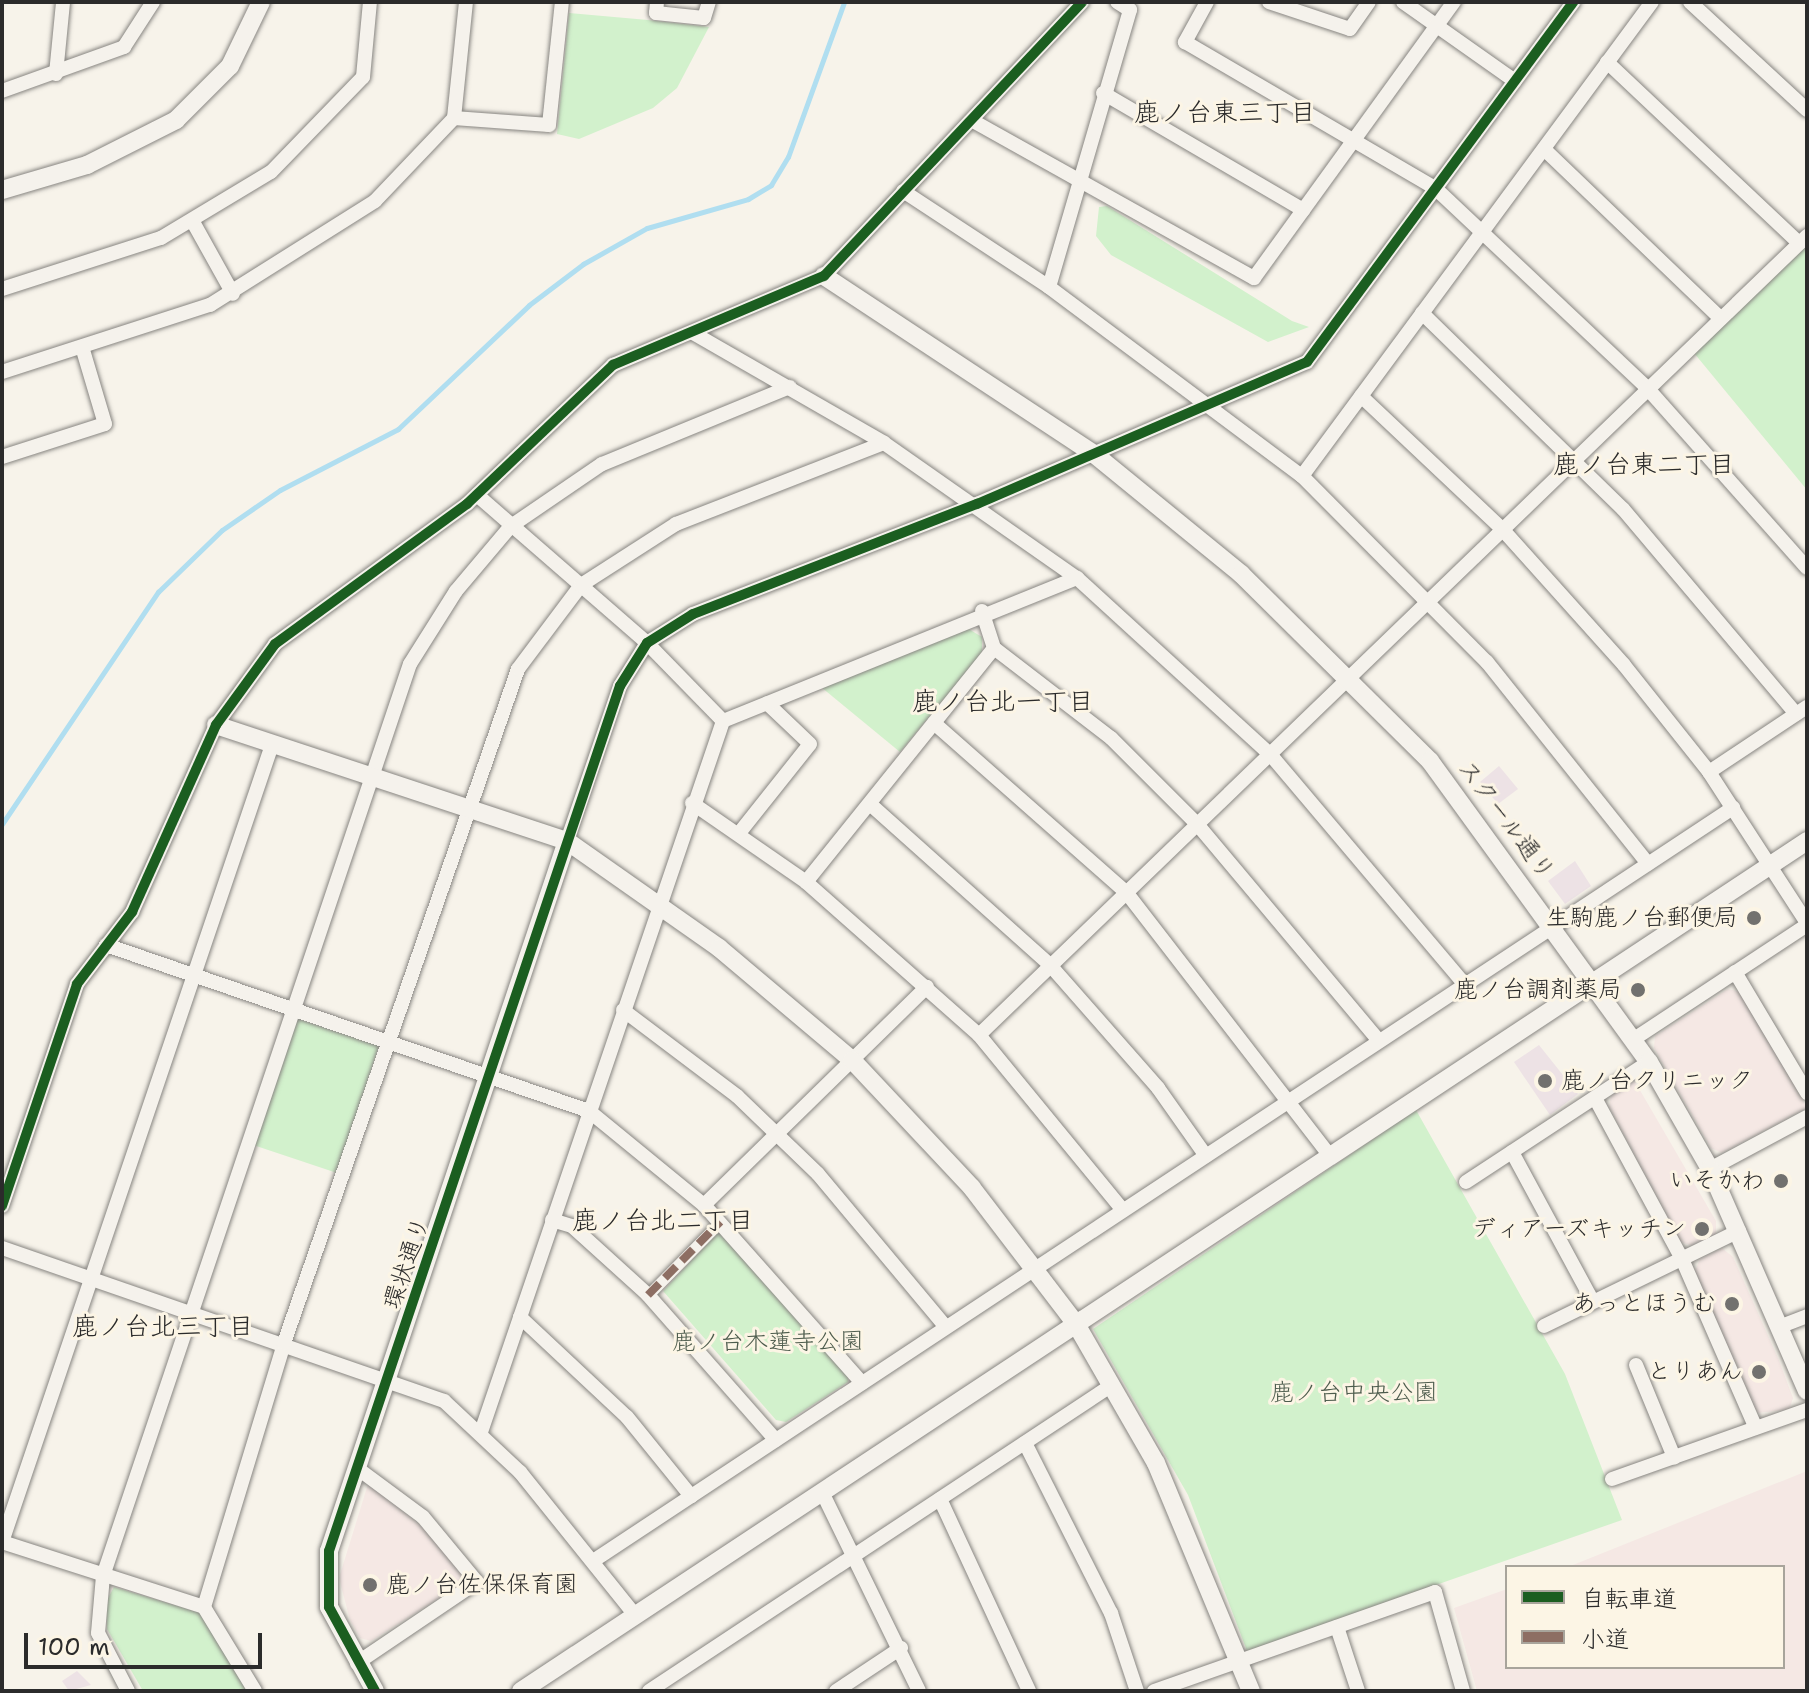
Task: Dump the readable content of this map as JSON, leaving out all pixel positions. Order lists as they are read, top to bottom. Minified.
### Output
{"streets":{"street":["スクール通り","環状通り"]},"districts":["鹿ノ台東三丁目","鹿ノ台東二丁目","鹿ノ台北一丁目","鹿ノ台北二丁目","鹿ノ台北三丁目"],"parks":["鹿ノ台木蓮寺公園","鹿ノ台中央公園"],"places":["生駒鹿ノ台郵便局","鹿ノ台調剤薬局","鹿ノ台クリニック","いそかわ","ディアーズキッチン","あっとほうむ","とりあん","鹿ノ台佐保保育園"],"legend":["自転車道","小道"],"scale_bar":"100 m"}
